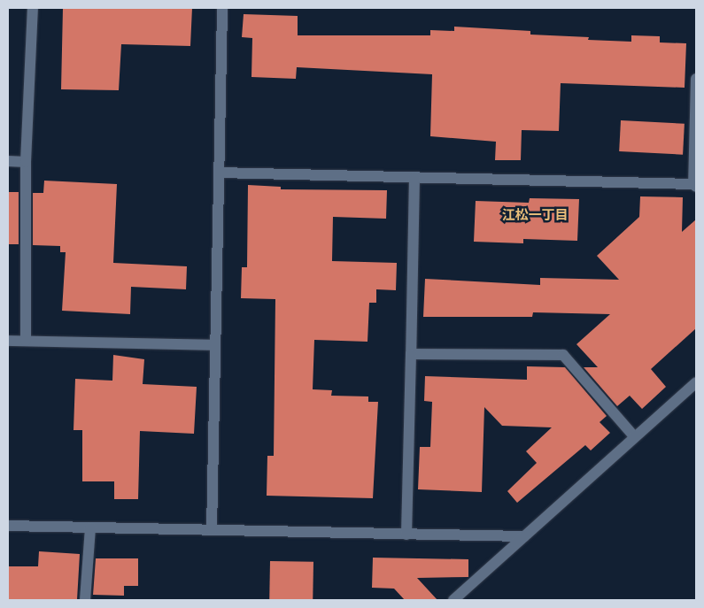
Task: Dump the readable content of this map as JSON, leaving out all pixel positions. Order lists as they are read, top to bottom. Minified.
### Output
{"districts":["江松一丁目"]}
